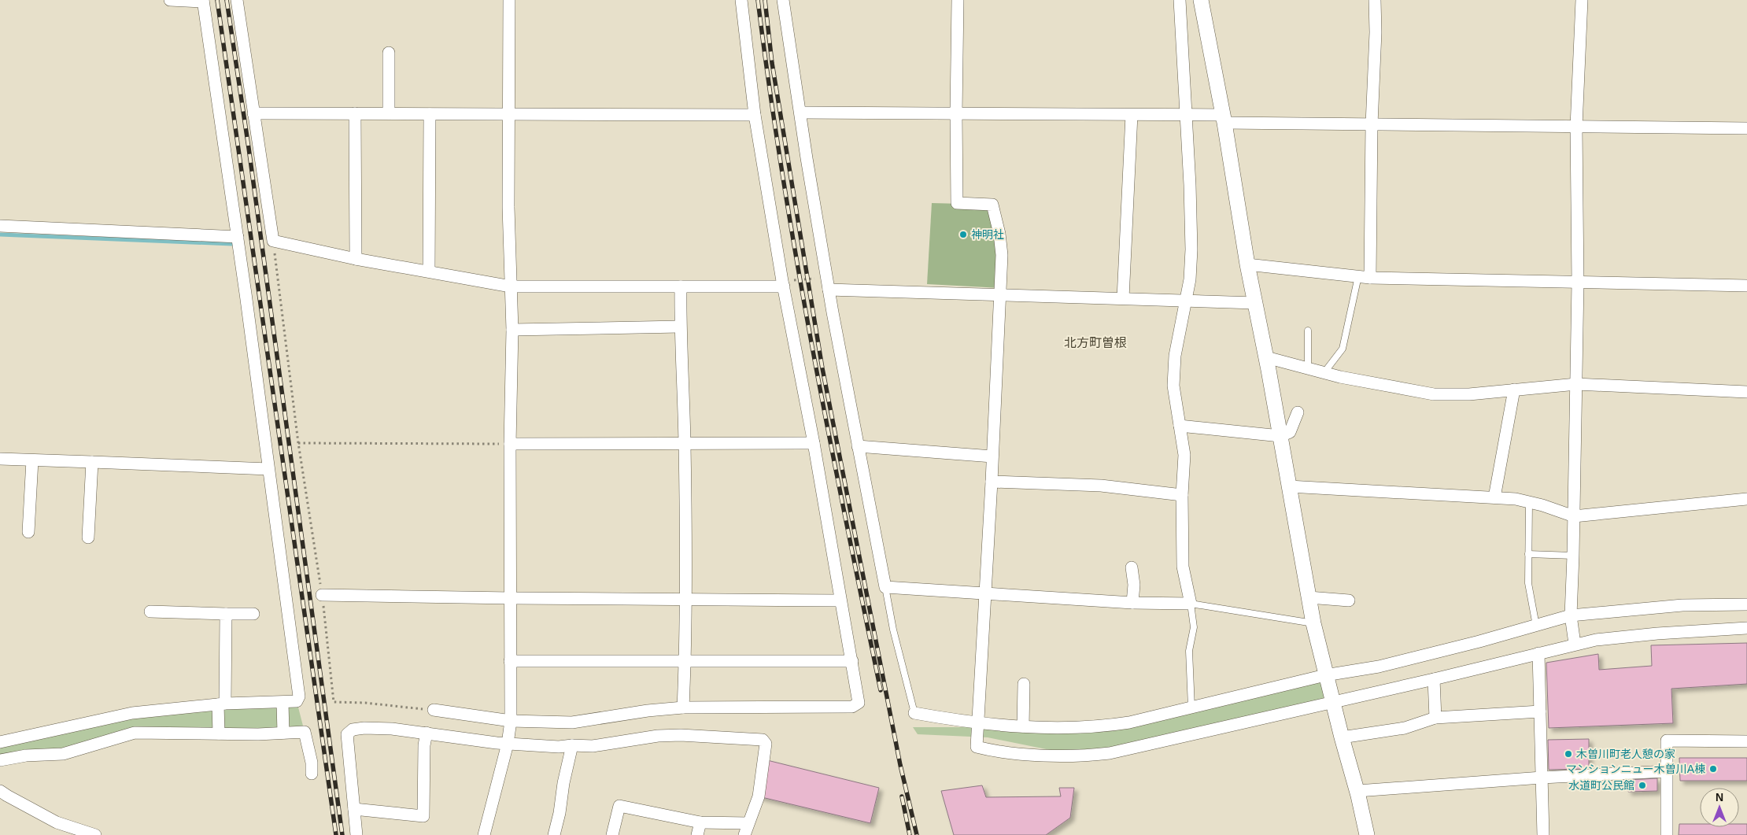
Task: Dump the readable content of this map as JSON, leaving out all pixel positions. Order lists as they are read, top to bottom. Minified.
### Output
{"districts":["北方町曽根"],"places":["神明社","木曽川町老人憩の家","マンションニュー木曽川A棟","水道町公民館"],"north":"top"}
